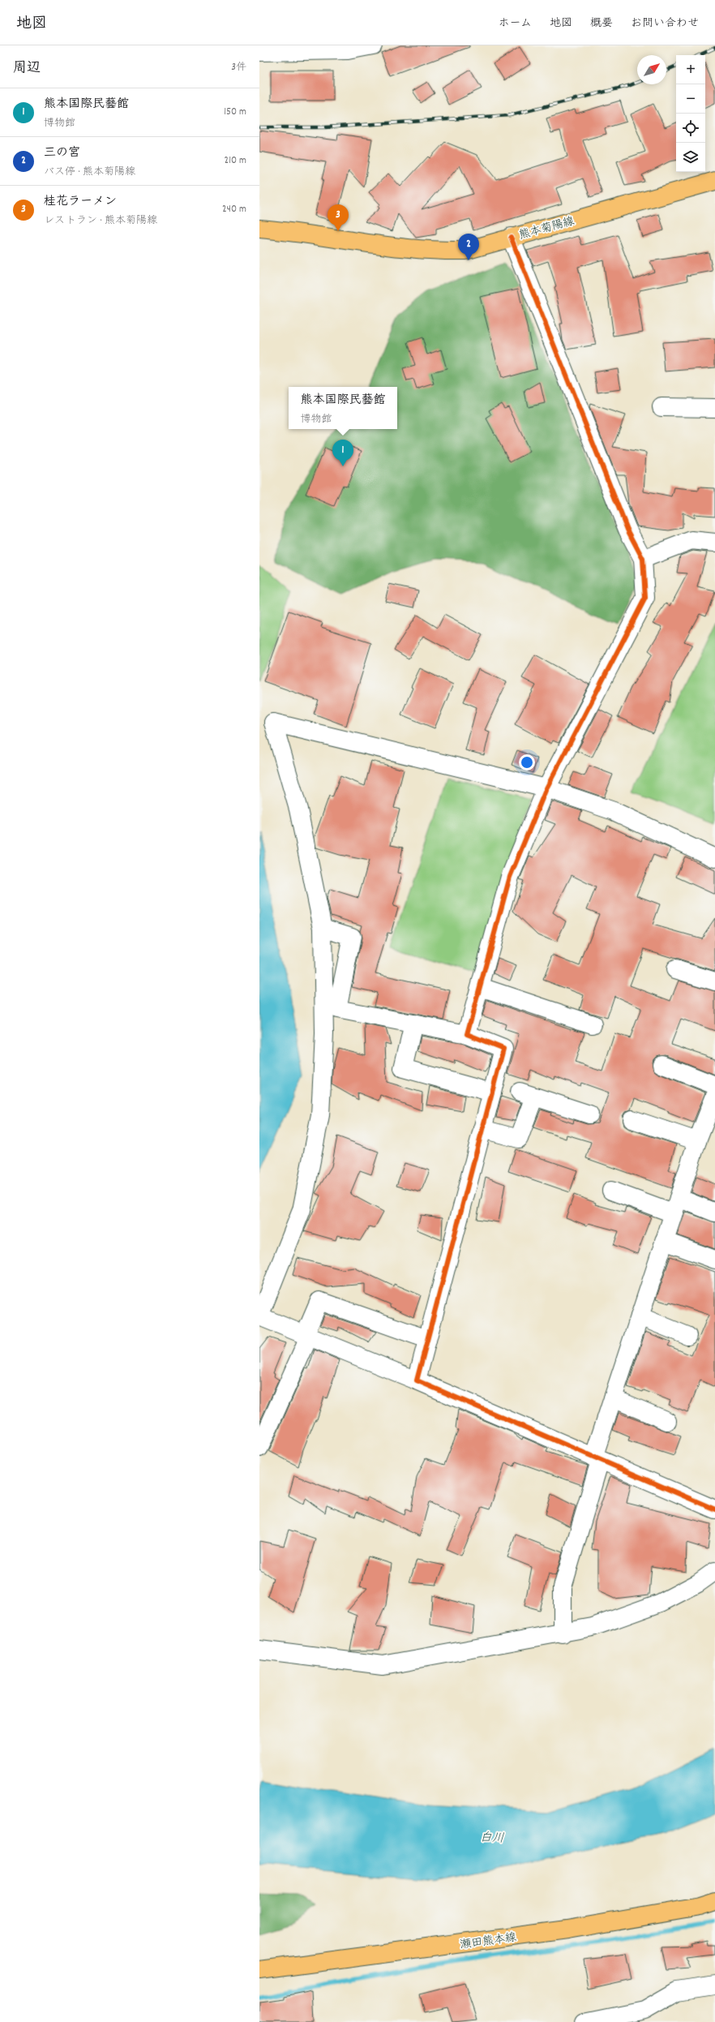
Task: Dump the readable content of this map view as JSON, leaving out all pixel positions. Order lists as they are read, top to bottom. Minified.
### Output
{"streets":{"main road":["熊本菊陽線","瀬田熊本線"]},"water":["白川"],"north":"top right","page":{"header":"地図","nav":["ホーム","地図","概要","お問い合わせ"],"heading":["周辺","3件"],"map_buttons":["+","−"],"list":[{"mark":"1","name":"熊本国際民藝館","note":"博物館","value":"150 m"},{"mark":"2","name":"三の宮","note":"バス停 · 熊本菊陽線","value":"210 m"},{"mark":"3","name":"桂花ラーメン","note":"レストラン · 熊本菊陽線","value":"240 m"}],"pins":["3","2","1"],"popup":["熊本国際民藝館","博物館"]}}
